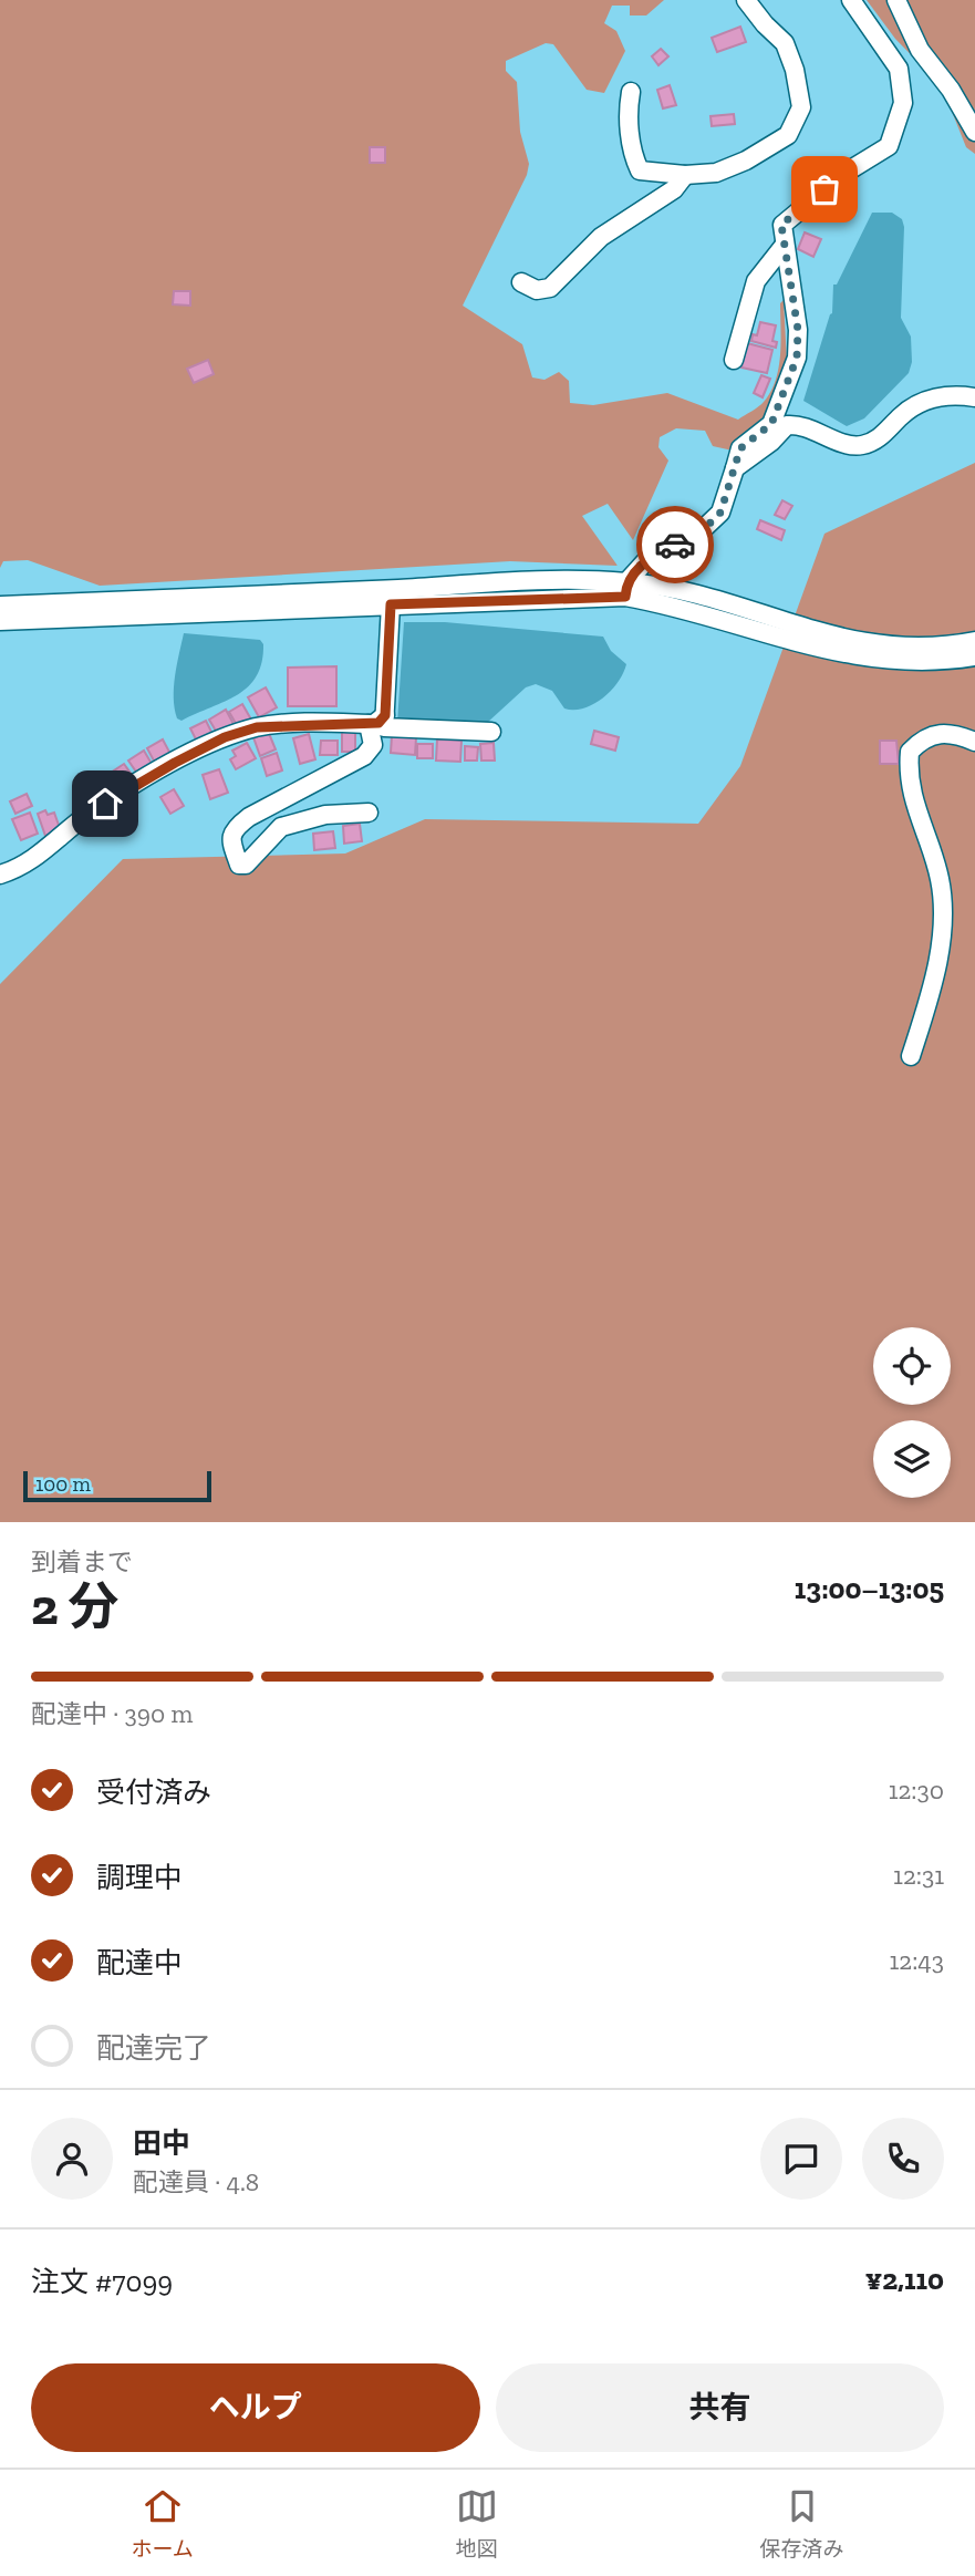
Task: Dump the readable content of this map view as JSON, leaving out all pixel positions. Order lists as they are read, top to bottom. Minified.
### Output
{"scale_bar":"100 m","page":{"scale":"100 m","heading":["2 分","到着まで","13:00–13:05"],"panel":["田中","配達員 · 4.8","注文 #7099","¥2,110"],"bar":"配達中 · 390 m","list":[["受付済み","12:30"],["調理中","12:31"],["配達中","12:43"],"配達完了"],"buttons":["ヘルプ","共有"],"tabs":["ホーム","地図","保存済み"]}}
